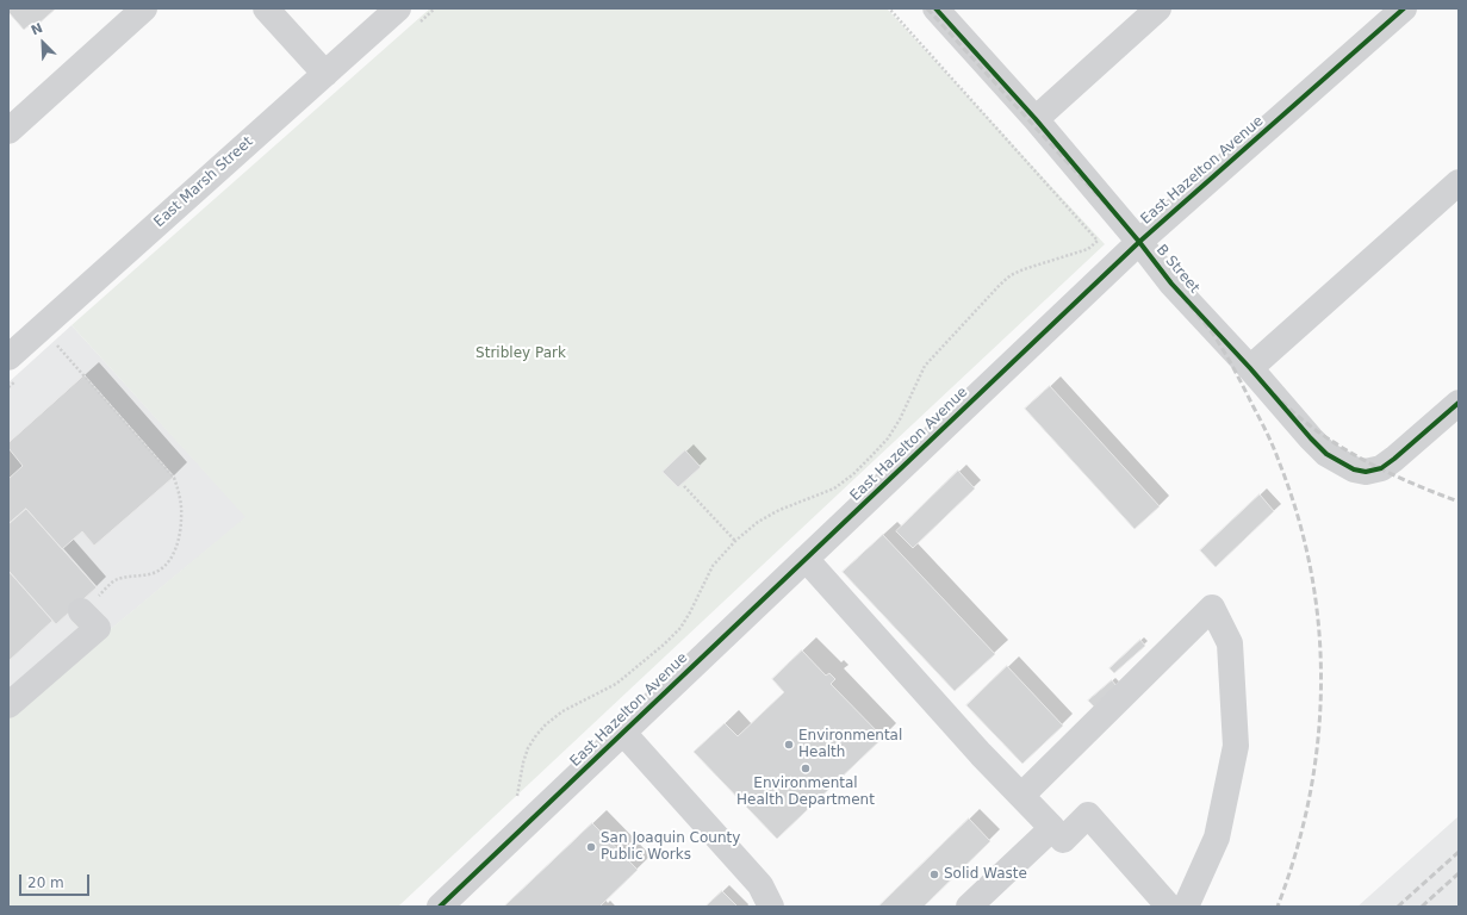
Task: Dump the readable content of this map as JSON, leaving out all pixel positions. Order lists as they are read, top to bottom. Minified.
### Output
{"streets":{"street":["East Hazelton Avenue","East Marsh Street","B Street"]},"crossings":[["East Hazelton Avenue","B Street"]],"parks":["Stribley Park"],"places":["Environmental Health","Environmental Health Department","San Joaquin County Public Works","Solid Waste"],"scale_bar":"20 m","north":"top left"}
